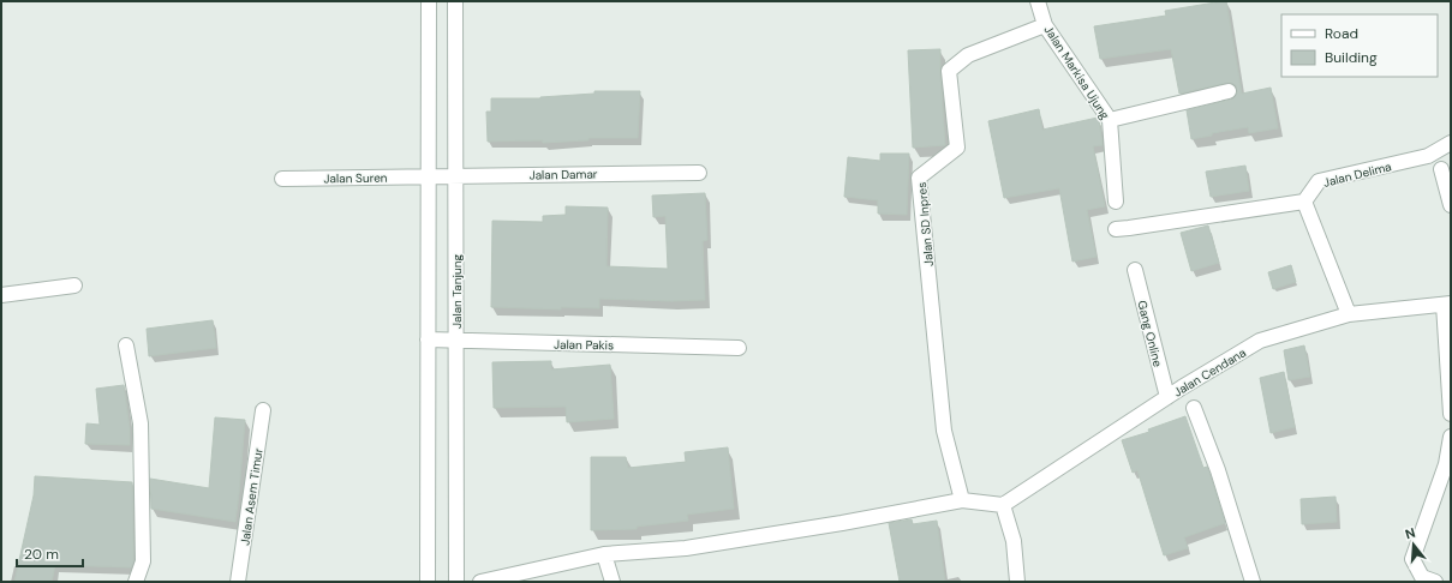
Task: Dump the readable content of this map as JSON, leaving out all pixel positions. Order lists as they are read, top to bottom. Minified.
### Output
{"streets":{"street":["Jalan Markisa Ujung","Jalan Damar","Jalan Delima","Jalan Suren","Jalan SD Inpres","Jalan Tanjung","Gang Online","Jalan Pakis","Jalan Cendana","Jalan Asem Timur"]},"crossings":[["Jalan Markisa Ujung","Jalan SD Inpres"],["Jalan Damar","Jalan Suren"],["Jalan Damar","Jalan Tanjung"],["Jalan Tanjung","Jalan Pakis"],["Gang Online","Jalan Cendana"]],"legend":["Road","Building"],"scale_bar":"20 m","north":"top"}
